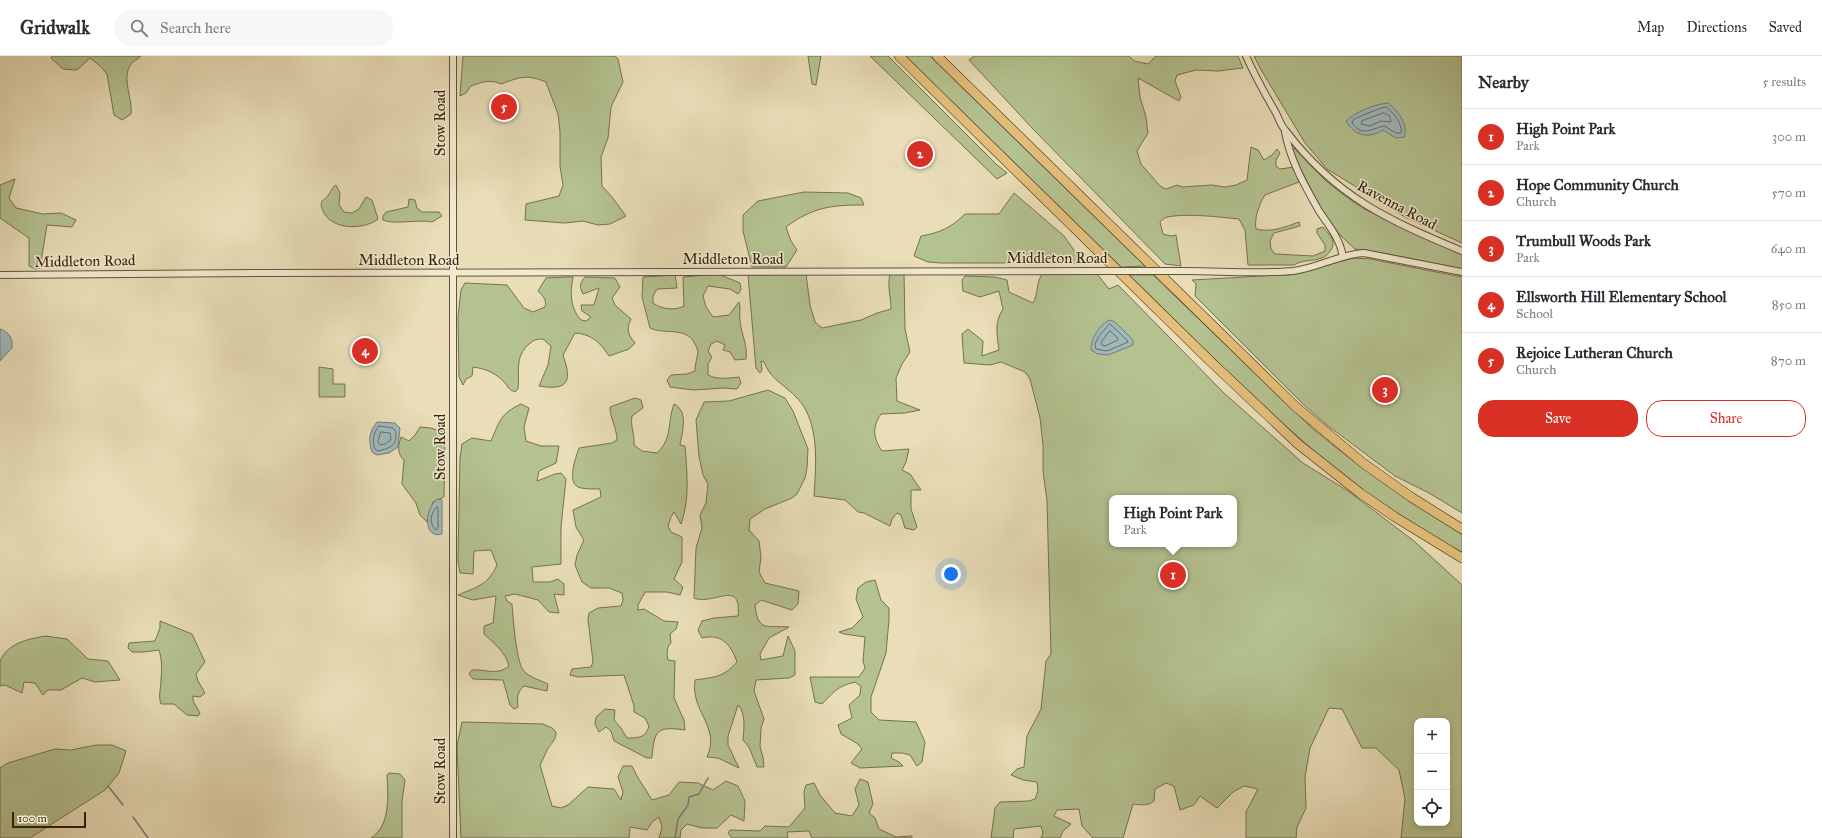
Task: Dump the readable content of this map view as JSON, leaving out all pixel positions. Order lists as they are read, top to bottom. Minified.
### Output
{"streets":{"street":["Stow Road","Ravenna Road","Middleton Road"]},"crossings":[["Stow Road","Middleton Road"]],"scale_bar":"100 m","page":{"header":"Gridwalk","search":"Search here","nav":["Map","Directions","Saved"],"heading":["Nearby","5 results"],"pins":["5","2","4","3","1"],"list":[{"mark":"1","name":"High Point Park","note":"Park","value":"300 m"},{"mark":"2","name":"Hope Community Church","note":"Church","value":"570 m"},{"mark":"3","name":"Trumbull Woods Park","note":"Park","value":"640 m"},{"mark":"4","name":"Ellsworth Hill Elementary School","note":"School","value":"850 m"},{"mark":"5","name":"Rejoice Lutheran Church","note":"Church","value":"870 m"}],"buttons":["Save","Share"],"popup":["High Point Park","Park"],"map_buttons":["+","−"],"scale":"100 m"}}
